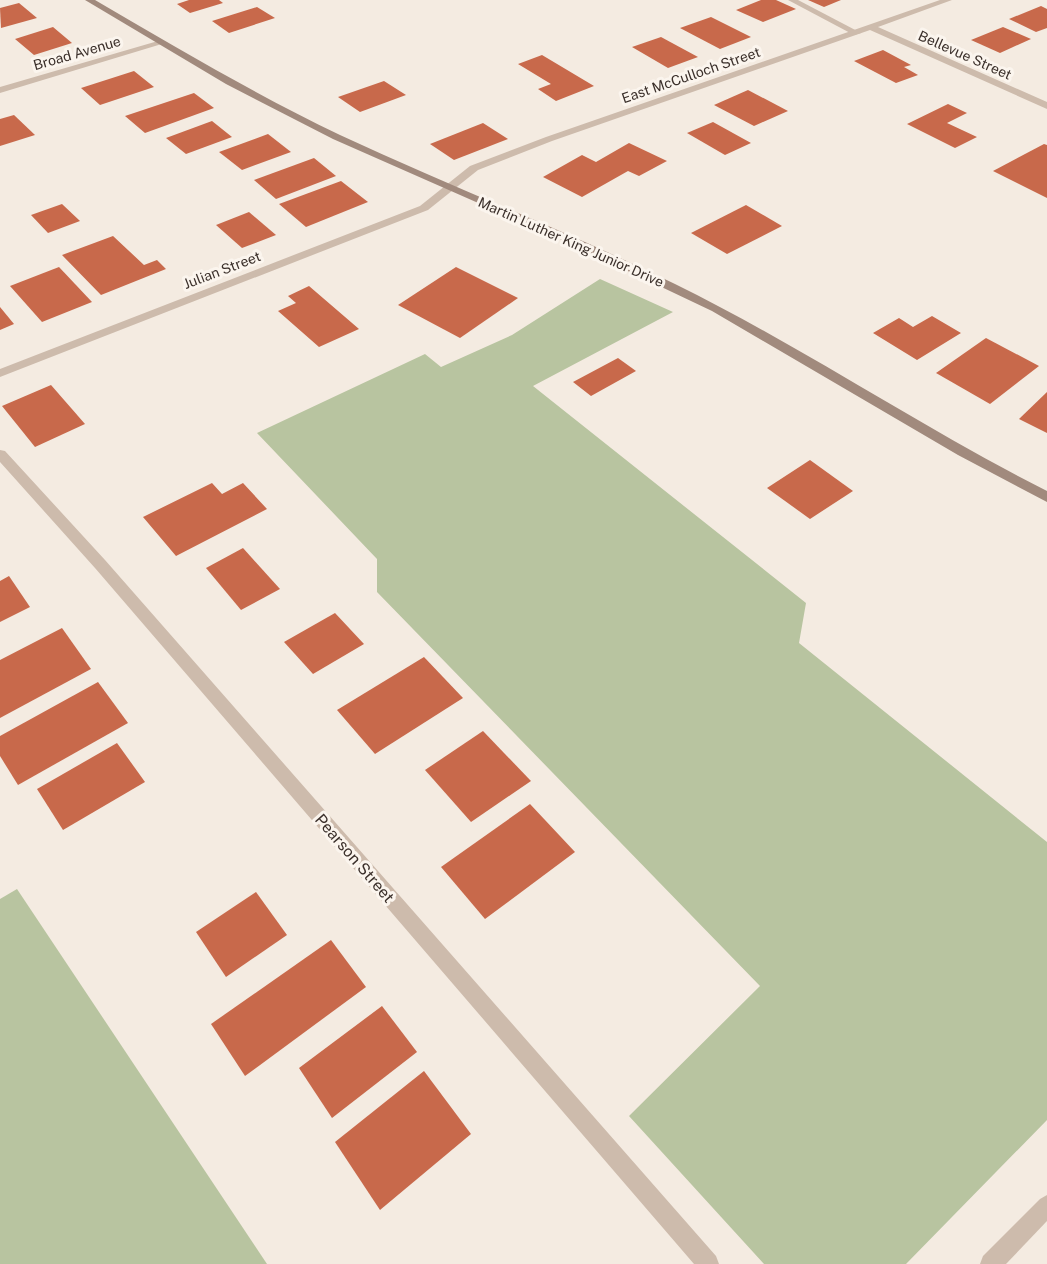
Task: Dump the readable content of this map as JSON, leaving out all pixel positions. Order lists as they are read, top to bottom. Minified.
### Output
{"streets":{"main road":["Martin Luther King Junior Drive"],"street":["Broad Avenue","Bellevue Street","East McCulloch Street","Julian Street","Pearson Street"]},"crossings":[["Broad Avenue","Martin Luther King Junior Drive"],["Bellevue Street","East McCulloch Street"],["East McCulloch Street","Martin Luther King Junior Drive"],["East McCulloch Street","Julian Street"],["Martin Luther King Junior Drive","Julian Street"]]}
